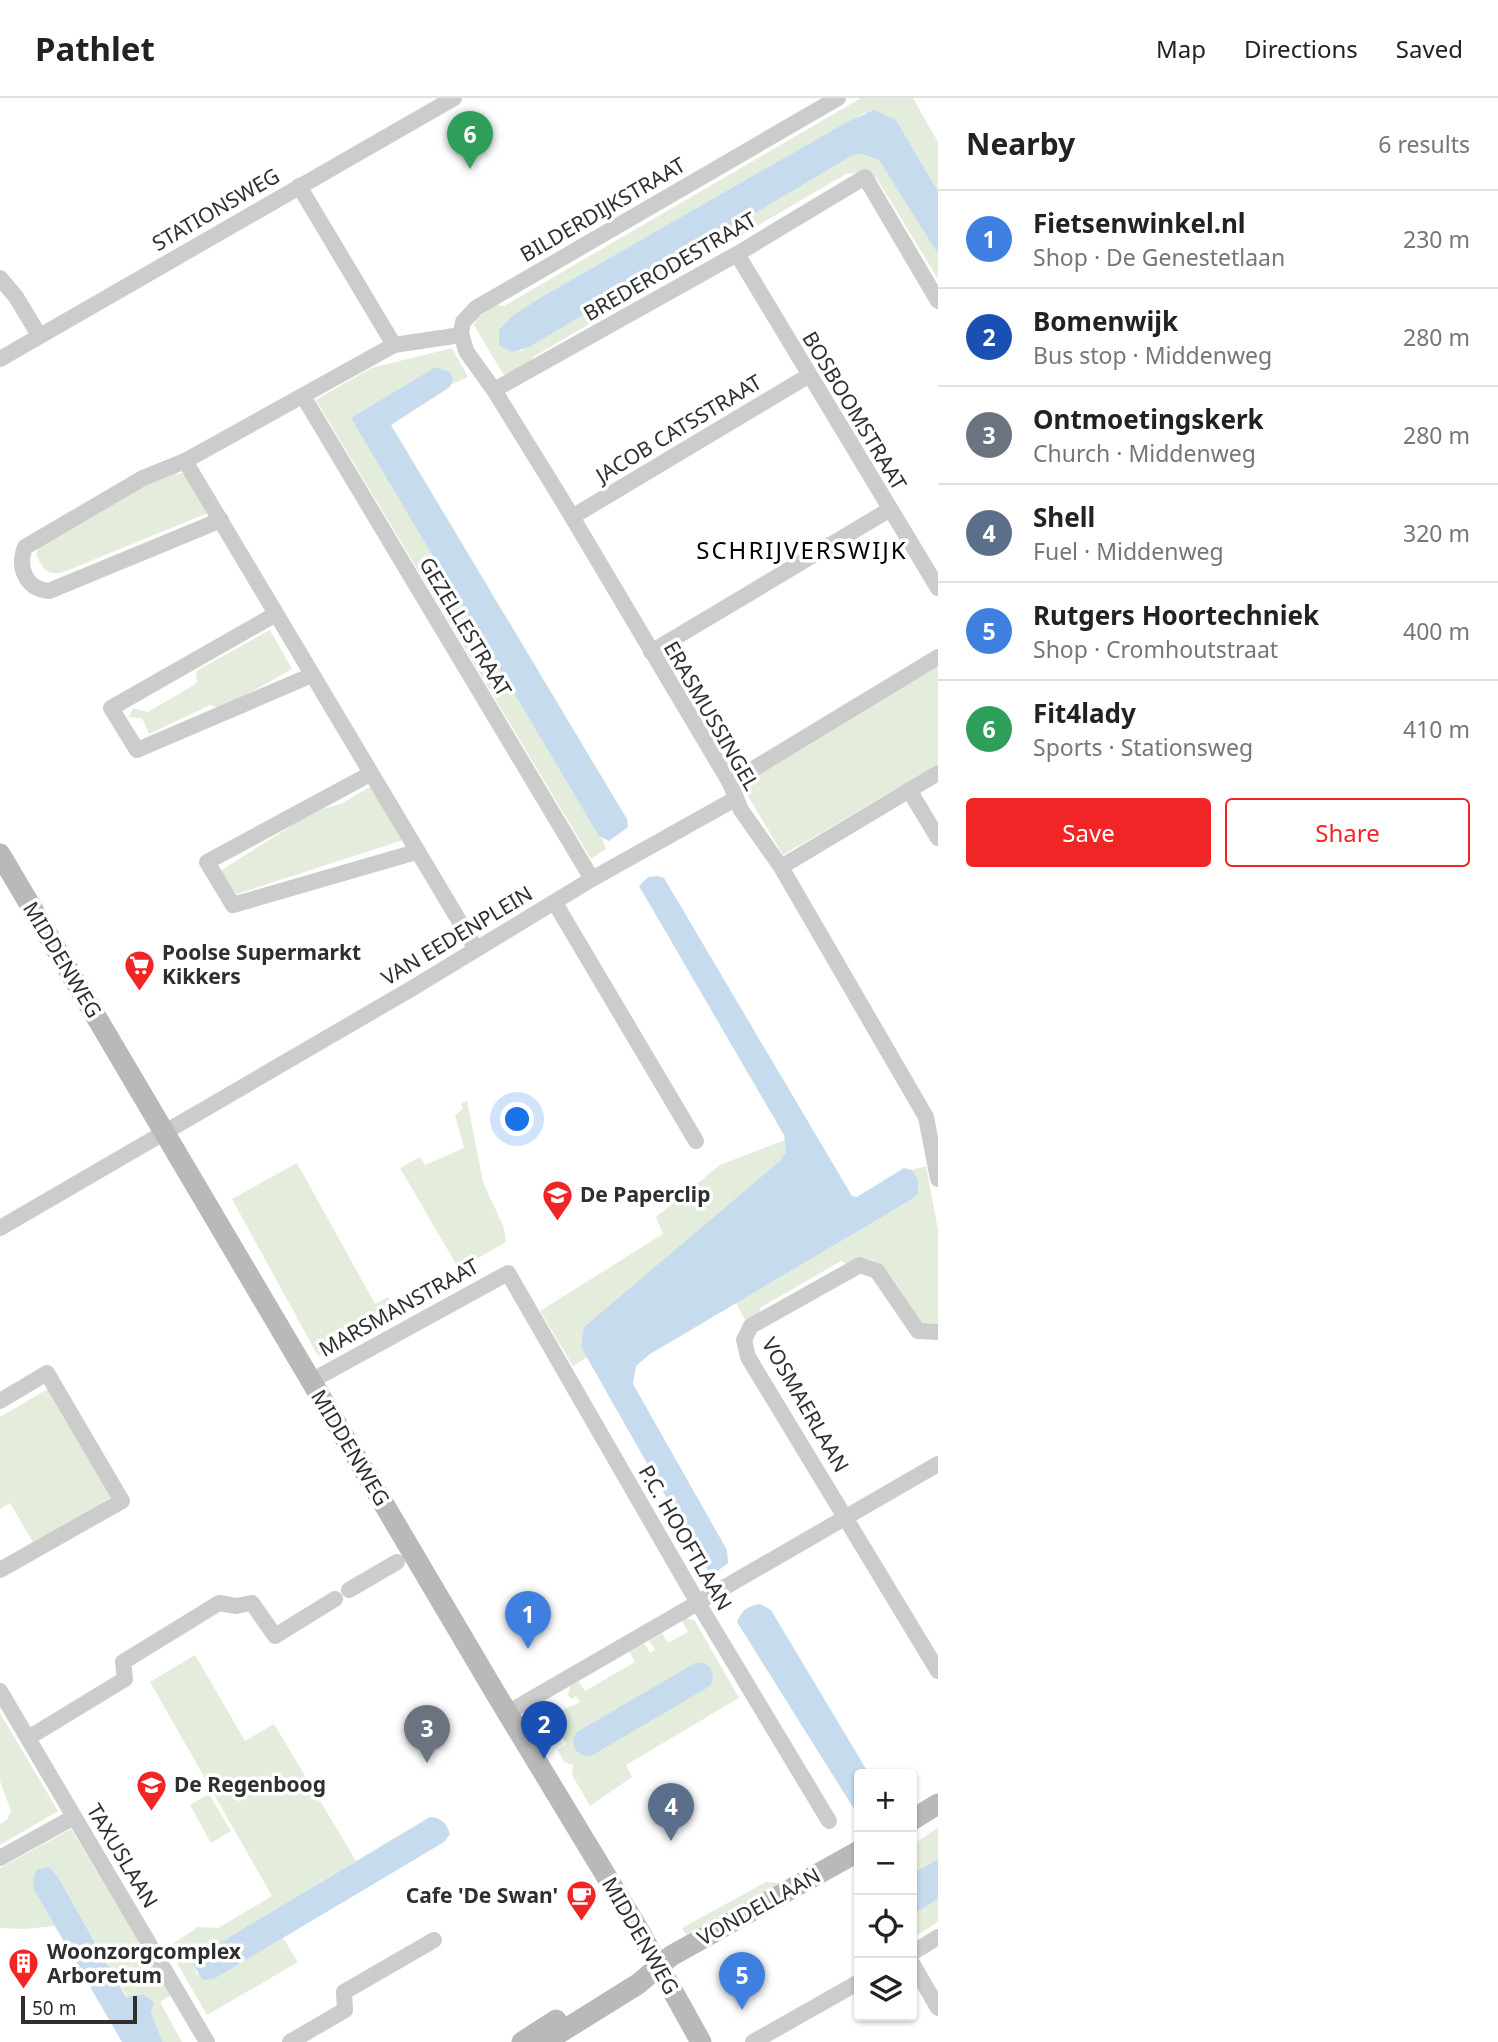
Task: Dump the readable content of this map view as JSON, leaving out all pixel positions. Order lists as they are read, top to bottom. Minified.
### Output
{"streets":{"street":["STATIONSWEG","BILDERDIJKSTRAAT","BREDERODESTRAAT","BOSBOOMSTRAAT","JACOB CATSSTRAAT","GEZELLESTRAAT","ERASMUSSINGEL","VAN EEDENPLEIN","MIDDENWEG","MARSMANSTRAAT","VOSMAERLAAN","P.C. HOOFTLAAN","TAXUSLAAN","VONDELLAAN"]},"crossings":[["BILDERDIJKSTRAAT","ERASMUSSINGEL"],["BREDERODESTRAAT","BOSBOOMSTRAAT"],["BREDERODESTRAAT","ERASMUSSINGEL"],["BOSBOOMSTRAAT","JACOB CATSSTRAAT"],["JACOB CATSSTRAAT","ERASMUSSINGEL"],["GEZELLESTRAAT","VAN EEDENPLEIN"],["ERASMUSSINGEL","VAN EEDENPLEIN"],["VAN EEDENPLEIN","MIDDENWEG"],["MIDDENWEG","MARSMANSTRAAT"],["MIDDENWEG","VONDELLAAN"],["MARSMANSTRAAT","P.C. HOOFTLAAN"]],"districts":["SCHRIJVERSWIJK"],"places":{"supermarket":["Poolse Supermarkt Kikkers"],"school or university":["De Paperclip","De Regenboog"],"cafe":["Cafe 'De Swan'"],"building":["Woonzorgcomplex Arboretum"]},"scale_bar":"50 m","page":{"header":"Pathlet","nav":["Map","Directions","Saved"],"heading":["Nearby","6 results"],"pins":["6","1","2","3","4","5"],"list":[{"mark":"1","name":"Fietsenwinkel.nl","note":"Shop · De Genestetlaan","value":"230 m"},{"mark":"2","name":"Bomenwijk","note":"Bus stop · Middenweg","value":"280 m"},{"mark":"3","name":"Ontmoetingskerk","note":"Church · Middenweg","value":"280 m"},{"mark":"4","name":"Shell","note":"Fuel · Middenweg","value":"320 m"},{"mark":"5","name":"Rutgers Hoortechniek","note":"Shop · Cromhoutstraat","value":"400 m"},{"mark":"6","name":"Fit4lady","note":"Sports · Stationsweg","value":"410 m"}],"buttons":["Save","Share"],"map_buttons":["+","−"],"scale":"50 m"}}
